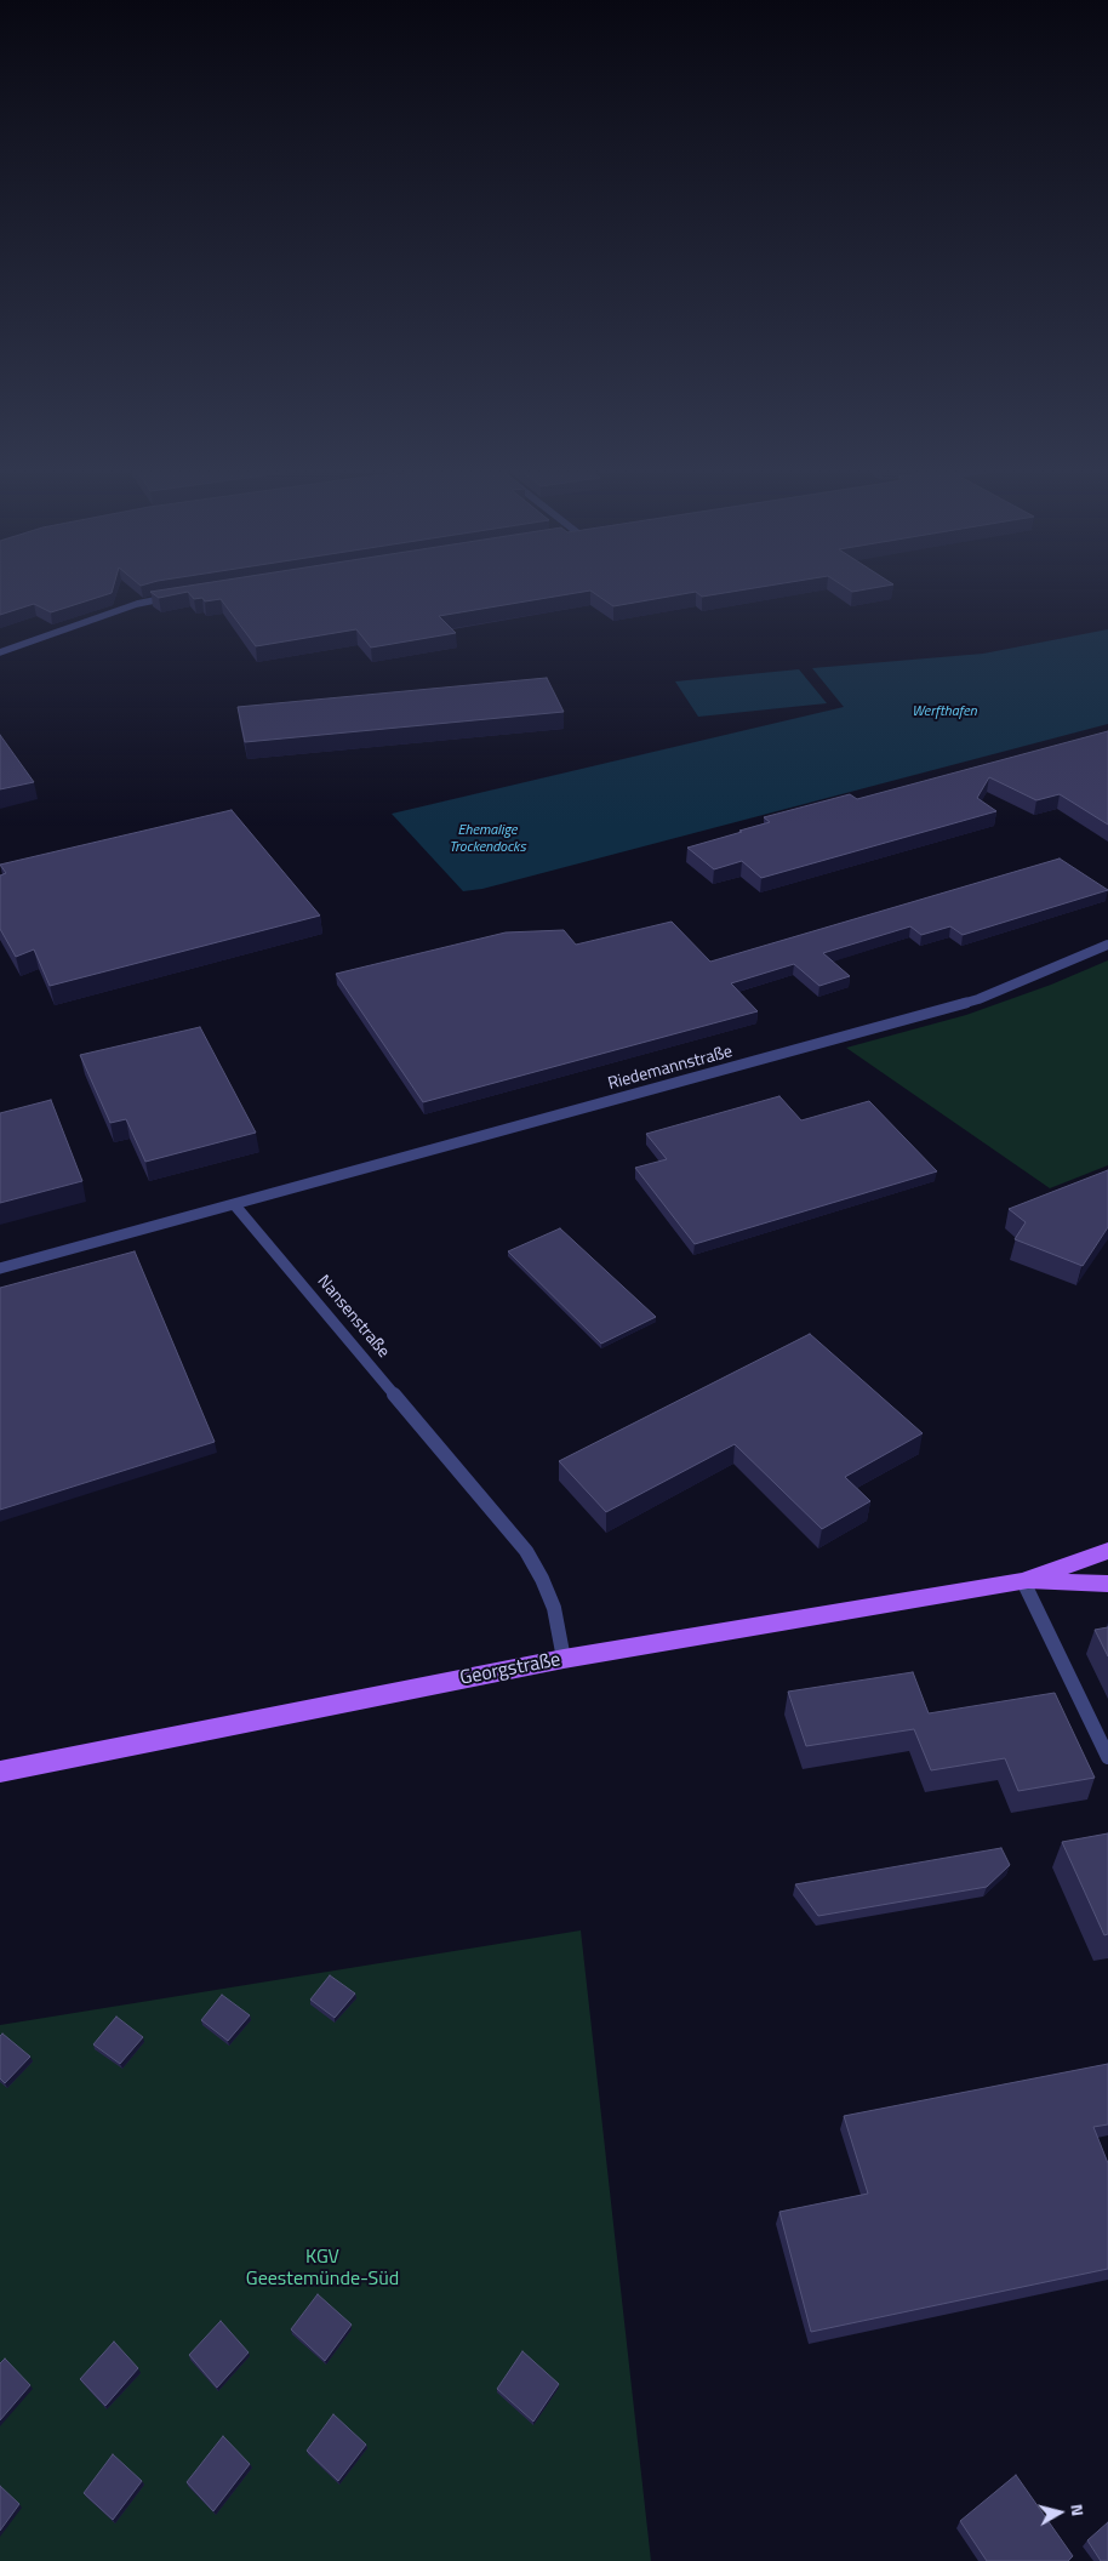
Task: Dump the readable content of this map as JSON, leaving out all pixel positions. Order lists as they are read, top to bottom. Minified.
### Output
{"streets":{"main road":["Georgstraße"],"street":["Riedemannstraße","Nansenstraße"]},"crossings":[["Riedemannstraße","Nansenstraße"],["Nansenstraße","Georgstraße"]],"water":["Werfthafen","Ehemalige Trockendocks"],"parks":["KGV Geestemünde-Süd"],"north":"right"}
